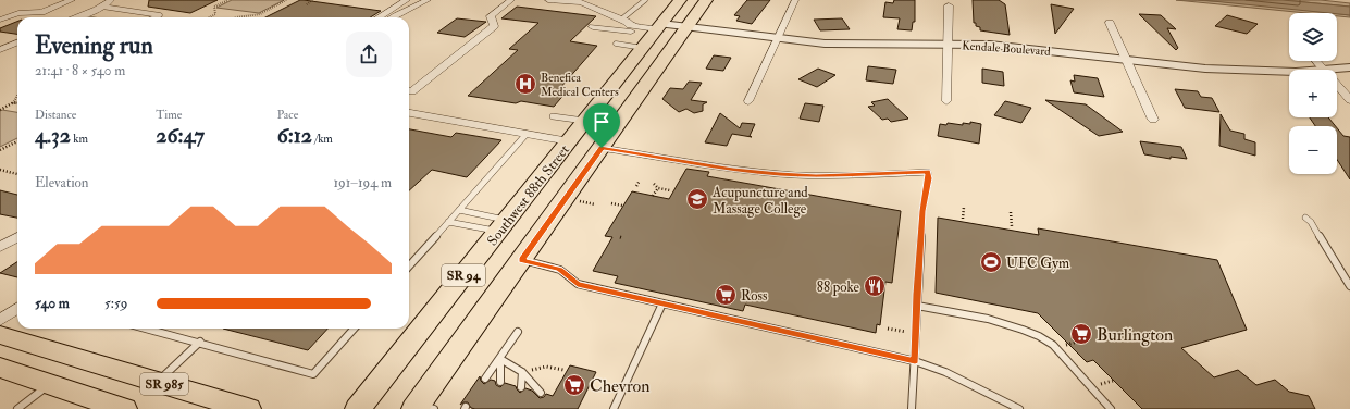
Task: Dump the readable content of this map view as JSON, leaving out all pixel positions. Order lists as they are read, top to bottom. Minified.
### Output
{"streets":{"main road":["Southwest 88th Street","SR 94","SR 985"],"street":["Kendale Boulevard"]},"crossings":[["Kendale Boulevard","Southwest 88th Street"],["Kendale Boulevard","SR 94"]],"places":{"hospital":["Benefica Medical Centers"],"school or university":["Acupuncture and Massage College"],"sports":["UFC Gym"],"restaurant":["88 poke"],"supermarket":["Ross","Burlington","Chevron"]},"page":{"map_buttons":["+","−"],"heading":["Evening run","21:41 · 8 × 540 m"],"stats":[["Distance","4.32 km"],["Time","26:47"],["Pace","6:12 /km"]],"chart":["Elevation","191–194 m"],"list":[{"name":"540 m","note":"5:59"}]}}
